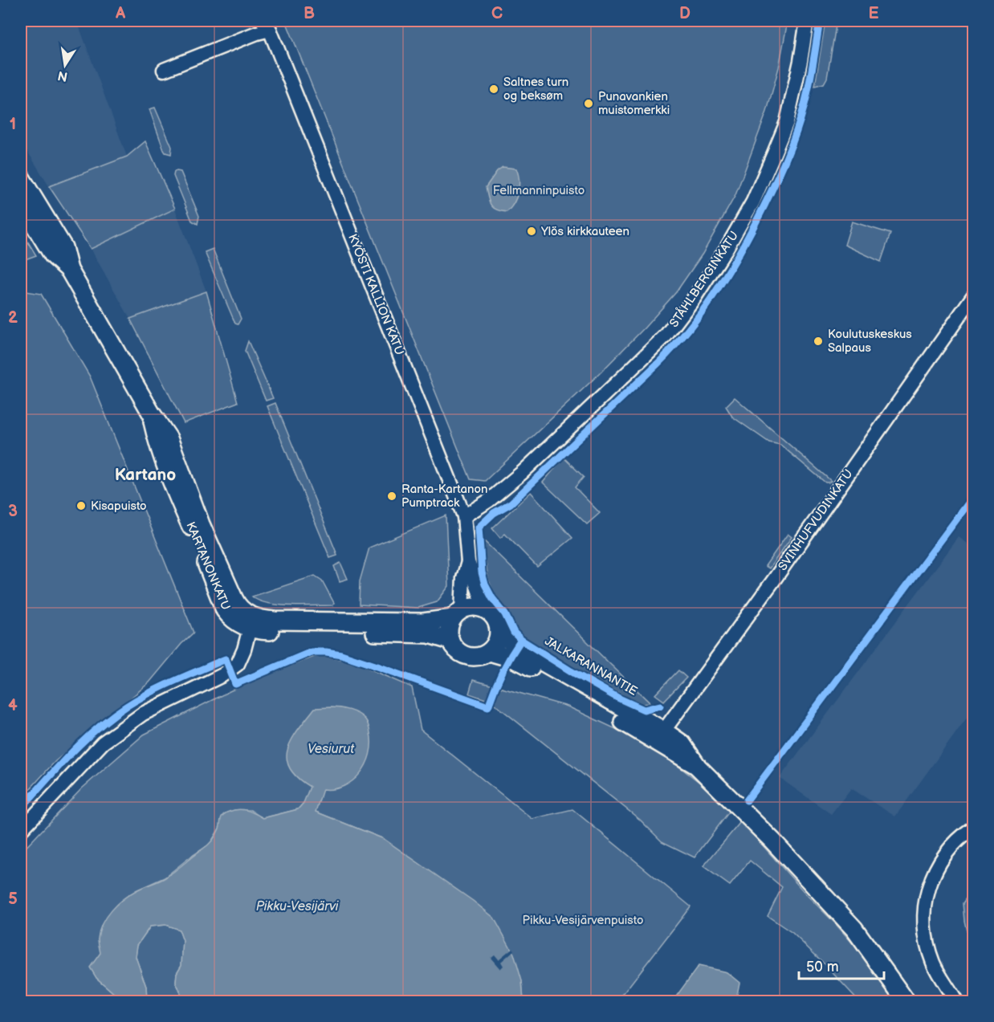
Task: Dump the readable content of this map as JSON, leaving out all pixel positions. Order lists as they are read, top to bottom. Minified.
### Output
{"streets":{"main road":["KARTANONKATU","JALKARANNANTIE"],"street":["STÅHLBERGINKATU","KYÖSTI KALLION KATU","SVINHUFVUDINKATU"]},"crossings":[["STÅHLBERGINKATU","KYÖSTI KALLION KATU"],["KYÖSTI KALLION KATU","KARTANONKATU"],["KYÖSTI KALLION KATU","JALKARANNANTIE"],["SVINHUFVUDINKATU","JALKARANNANTIE"],["KARTANONKATU","JALKARANNANTIE"]],"districts":["Kartano"],"water":["Vesiurut","Pikku-Vesijärvi"],"parks":["Fellmanninpuisto","Pikku-Vesijärvenpuisto"],"places":["Saltnes turn og beksøm","Punavankien muistomerkki","Ylös kirkkauteen","Koulutuskeskus Salpaus","Ranta-Kartanon Pumptrack","Kisapuisto"],"scale_bar":"50 m","north":"bottom","grid":{"columns":["A","B","C","D","E"],"rows":["1","2","3","4","5"]}}
